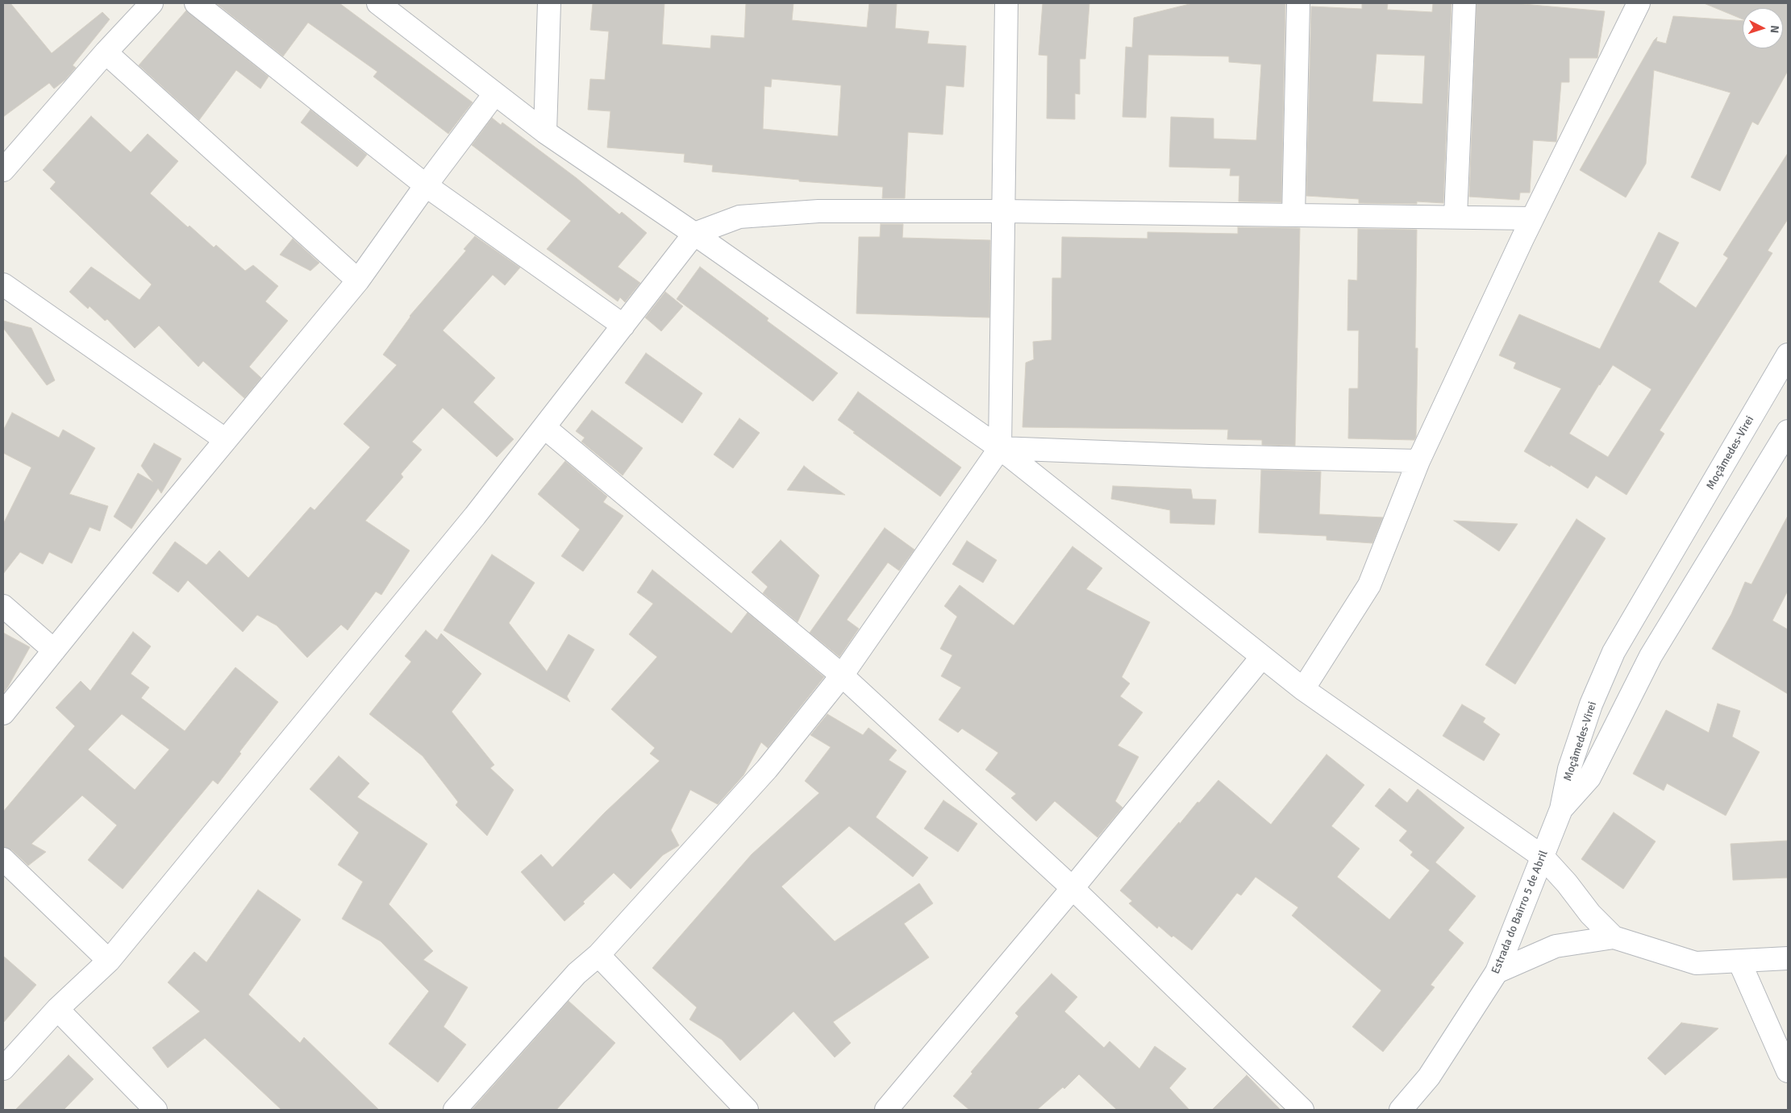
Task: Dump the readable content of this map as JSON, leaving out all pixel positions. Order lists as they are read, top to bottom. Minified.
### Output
{"streets":{"street":["Moçâmedes-Virei","Estrada do Bairro 5 de Abril"]},"crossings":[["Moçâmedes-Virei","Estrada do Bairro 5 de Abril"]],"north":"right"}
